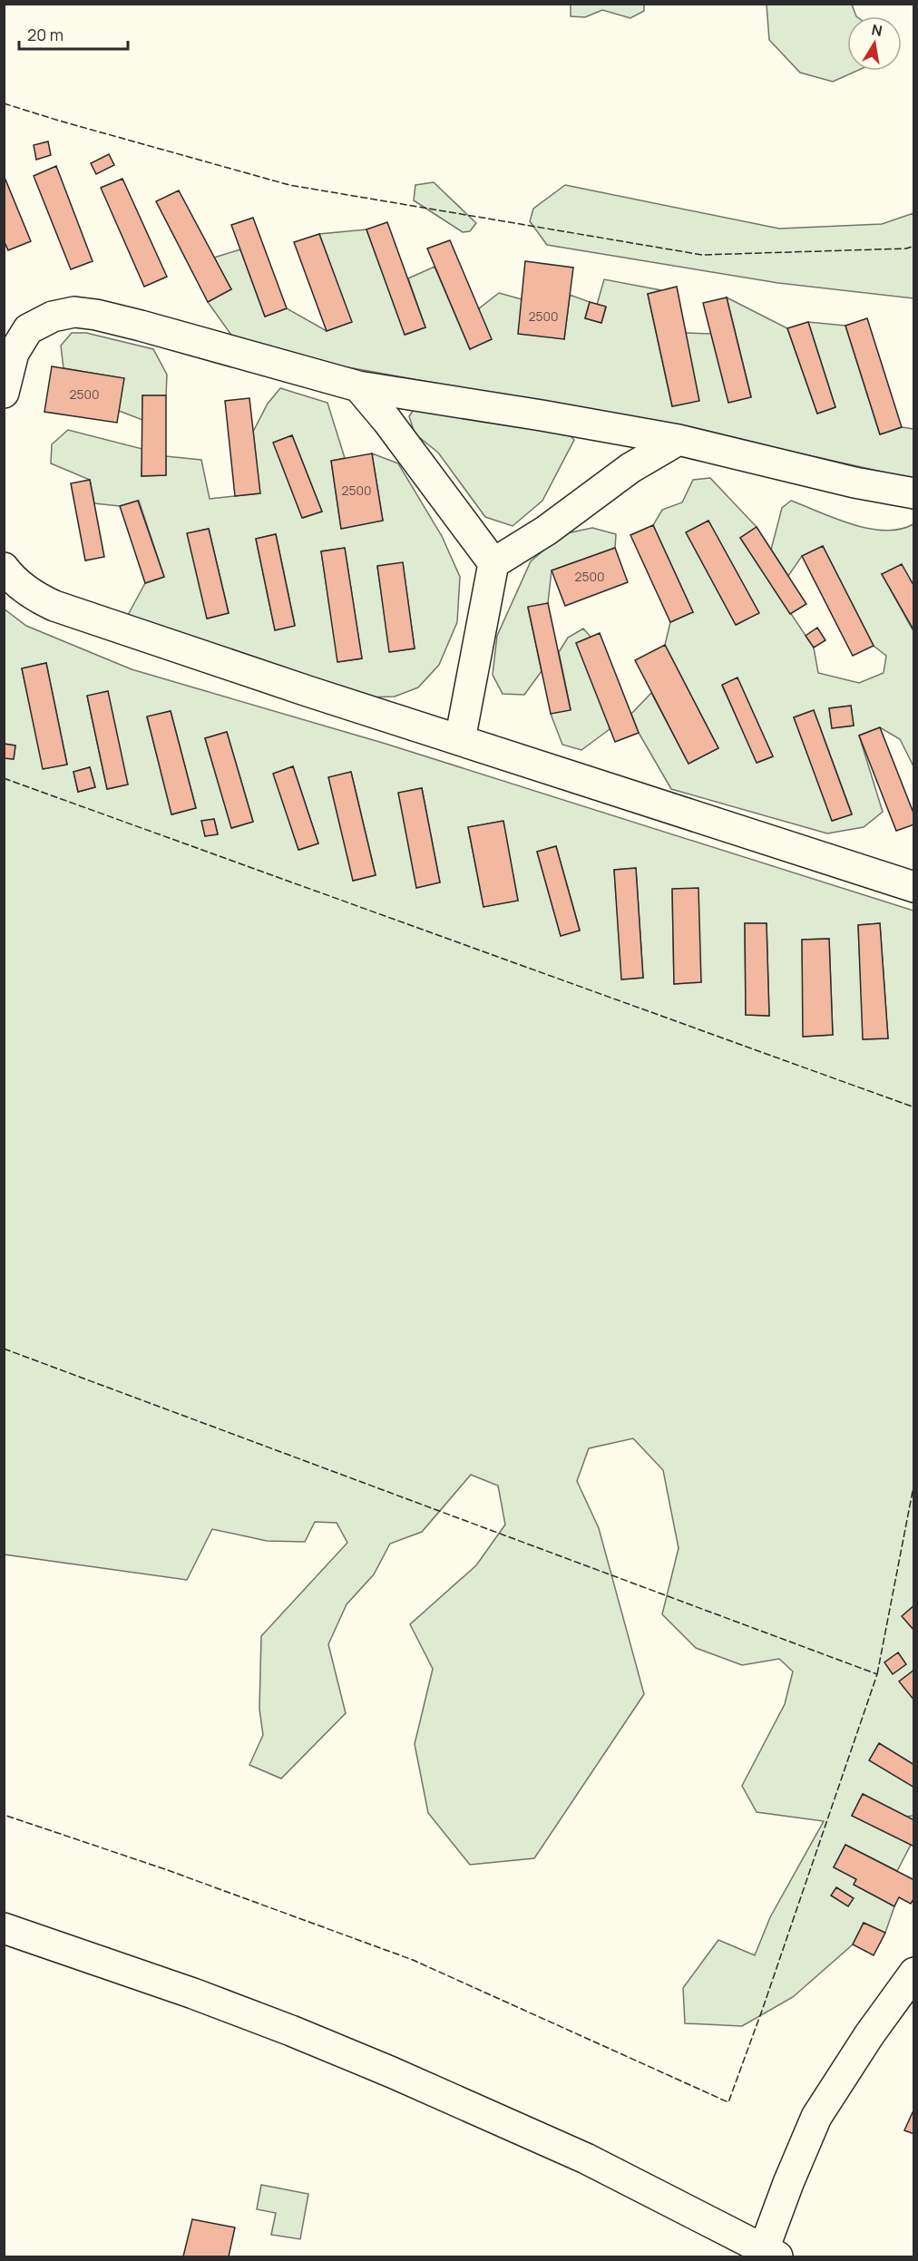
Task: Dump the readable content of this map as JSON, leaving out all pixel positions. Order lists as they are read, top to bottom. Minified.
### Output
{"house_numbers":["2500","2500","2500","2500"],"scale_bar":"20 m","north":"top"}
